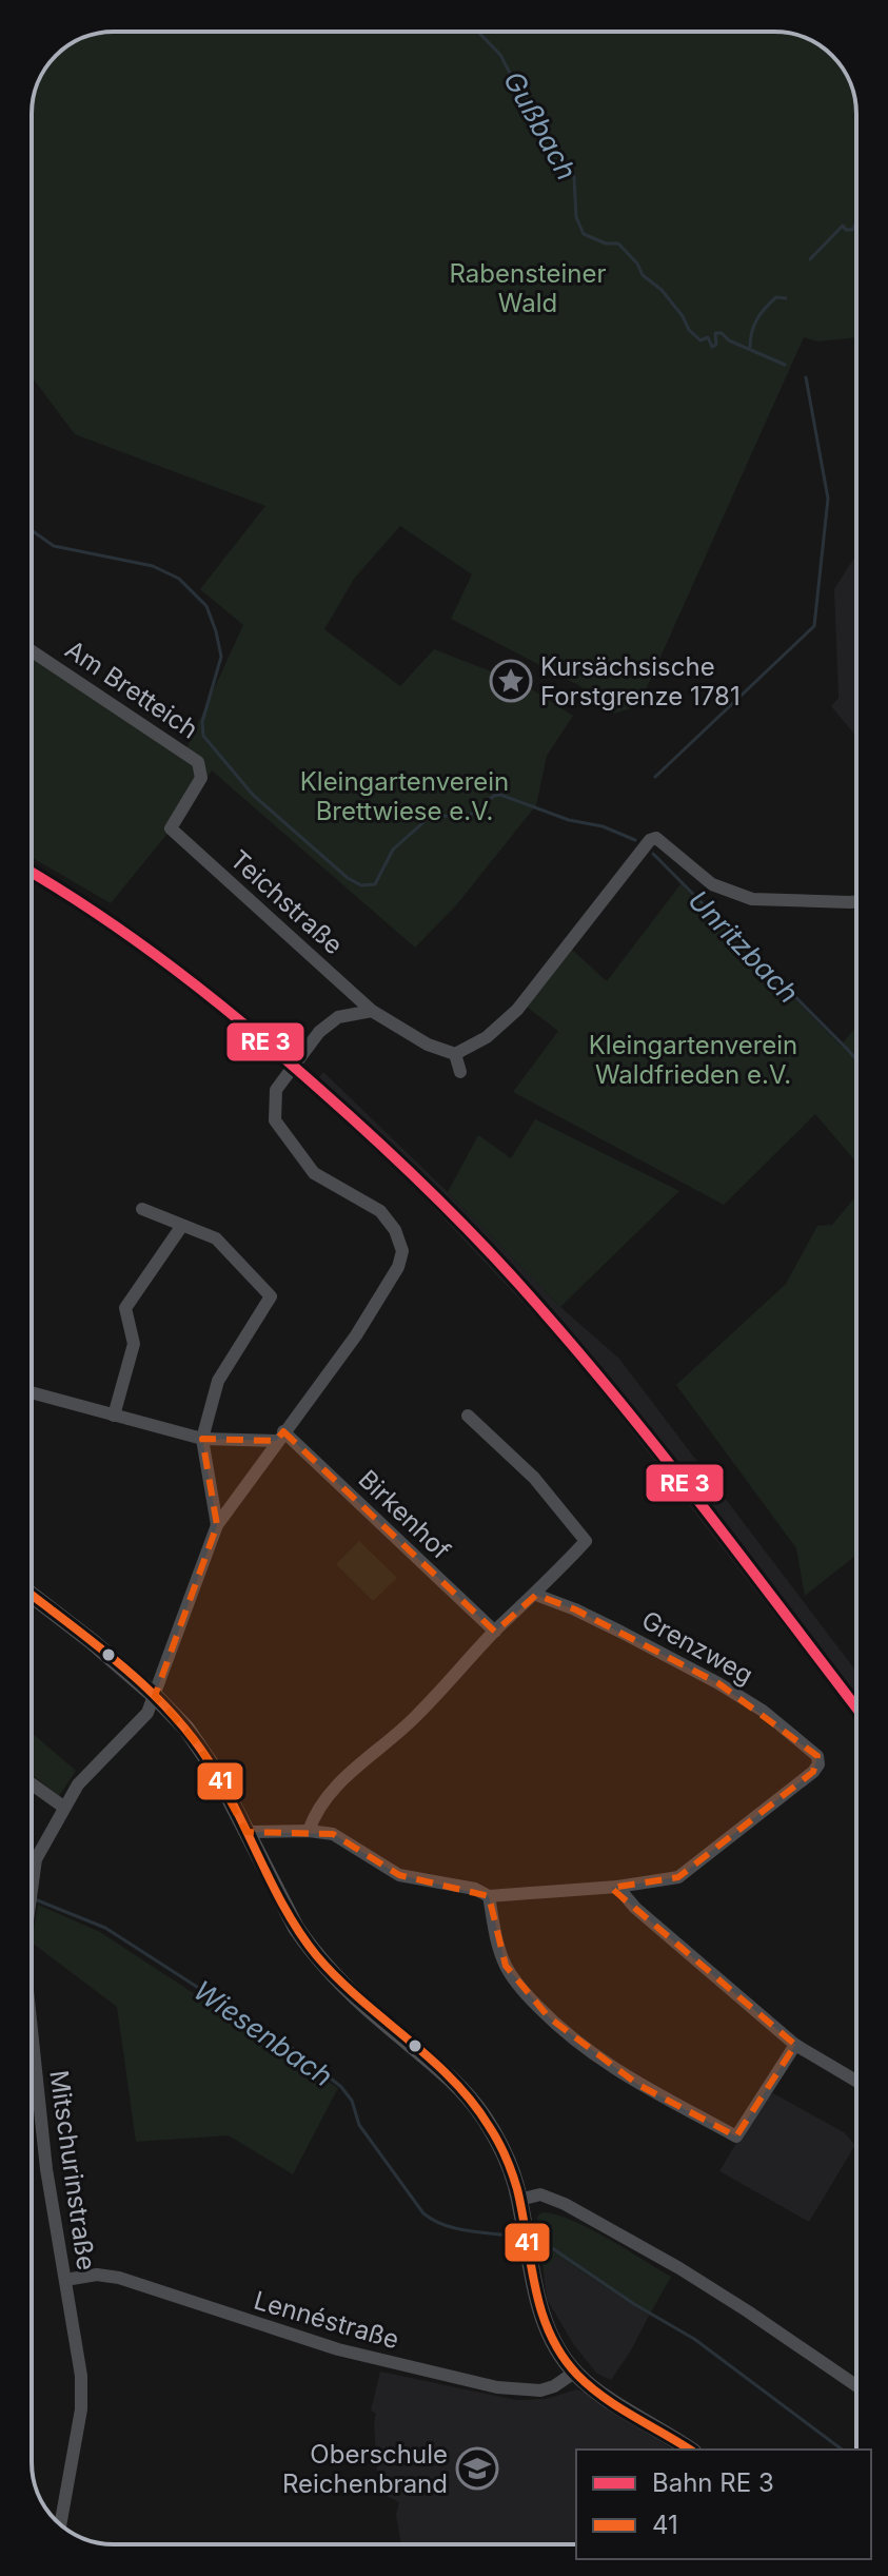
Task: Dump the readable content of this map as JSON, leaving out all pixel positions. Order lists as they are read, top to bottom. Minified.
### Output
{"streets":{"street":["Am Bretteich","Teichstraße","Birkenhof","Grenzweg","Mitschurinstraße","Lennéstraße"]},"crossings":[["Am Bretteich","Teichstraße"],["Mitschurinstraße","Lennéstraße"]],"water":["Gußbach","Unritzbach","Wiesenbach"],"parks":["Rabensteiner Wald","Kleingartenverein Brettwiese e.V.","Kleingartenverein Waldfrieden e.V."],"places":{"place":["Kursächsische Forstgrenze 1781"],"school or university":["Oberschule Reichenbrand"]},"lines":["transit line 41"],"legend":["Bahn RE 3","41"]}
